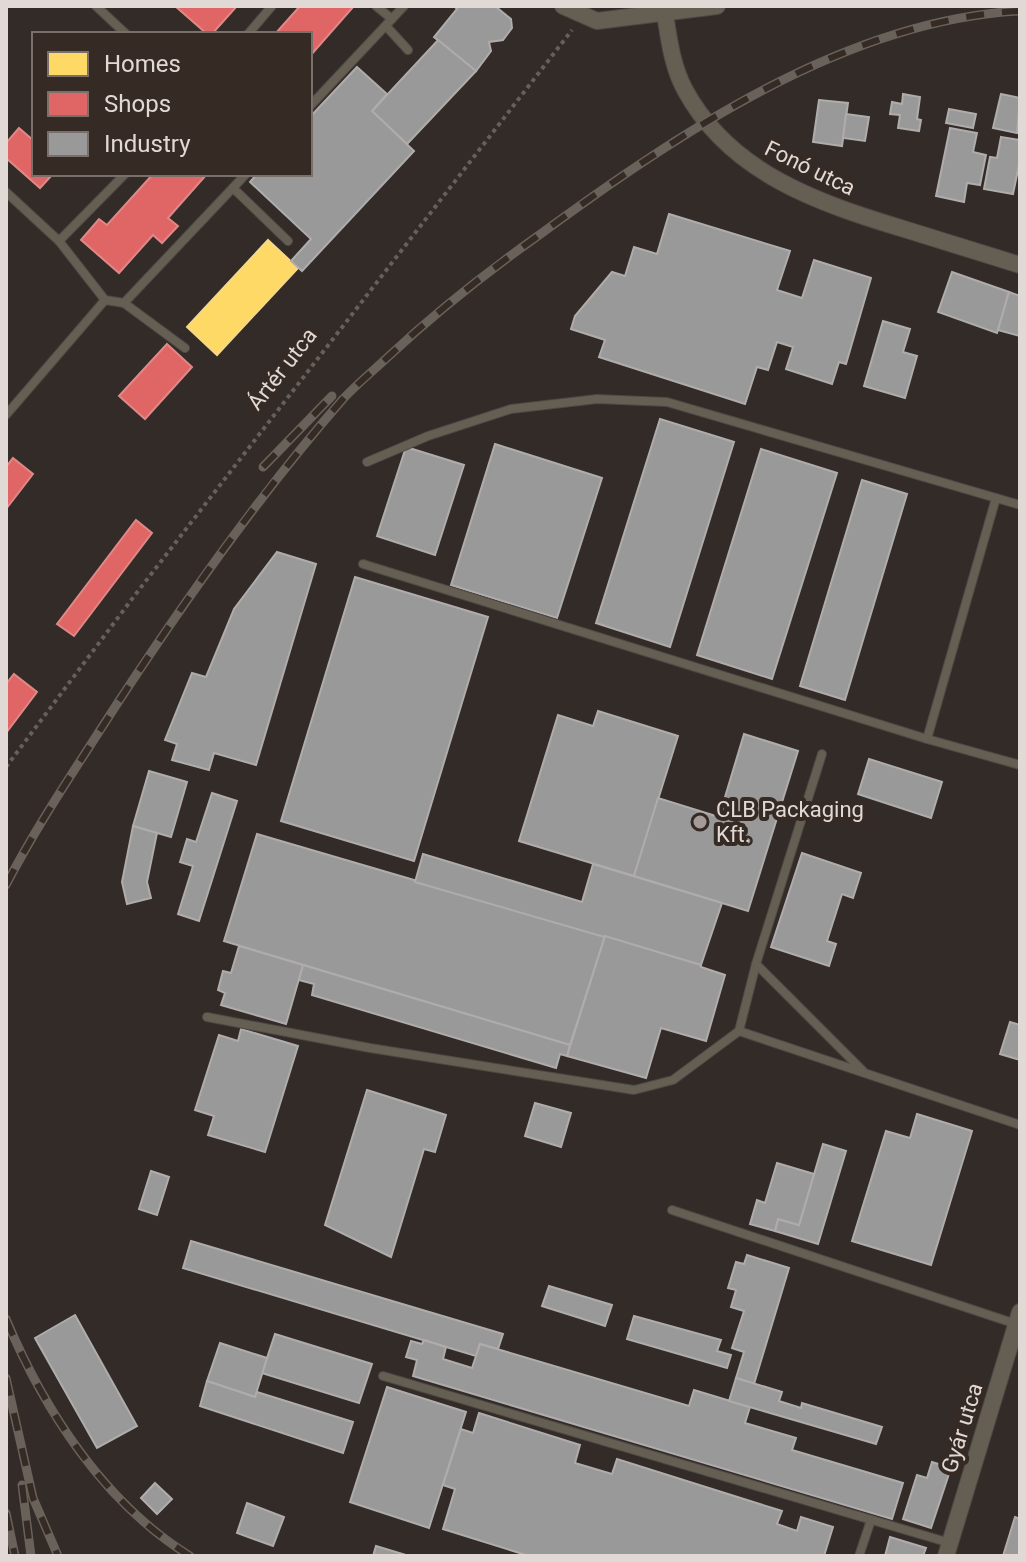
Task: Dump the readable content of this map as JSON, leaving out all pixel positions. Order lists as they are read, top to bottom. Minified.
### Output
{"streets":{"street":["Fonó utca","Gyár utca"],"path":["Ártér utca"]},"places":["CLB Packaging Kft."],"legend":["Homes","Shops","Industry"]}
